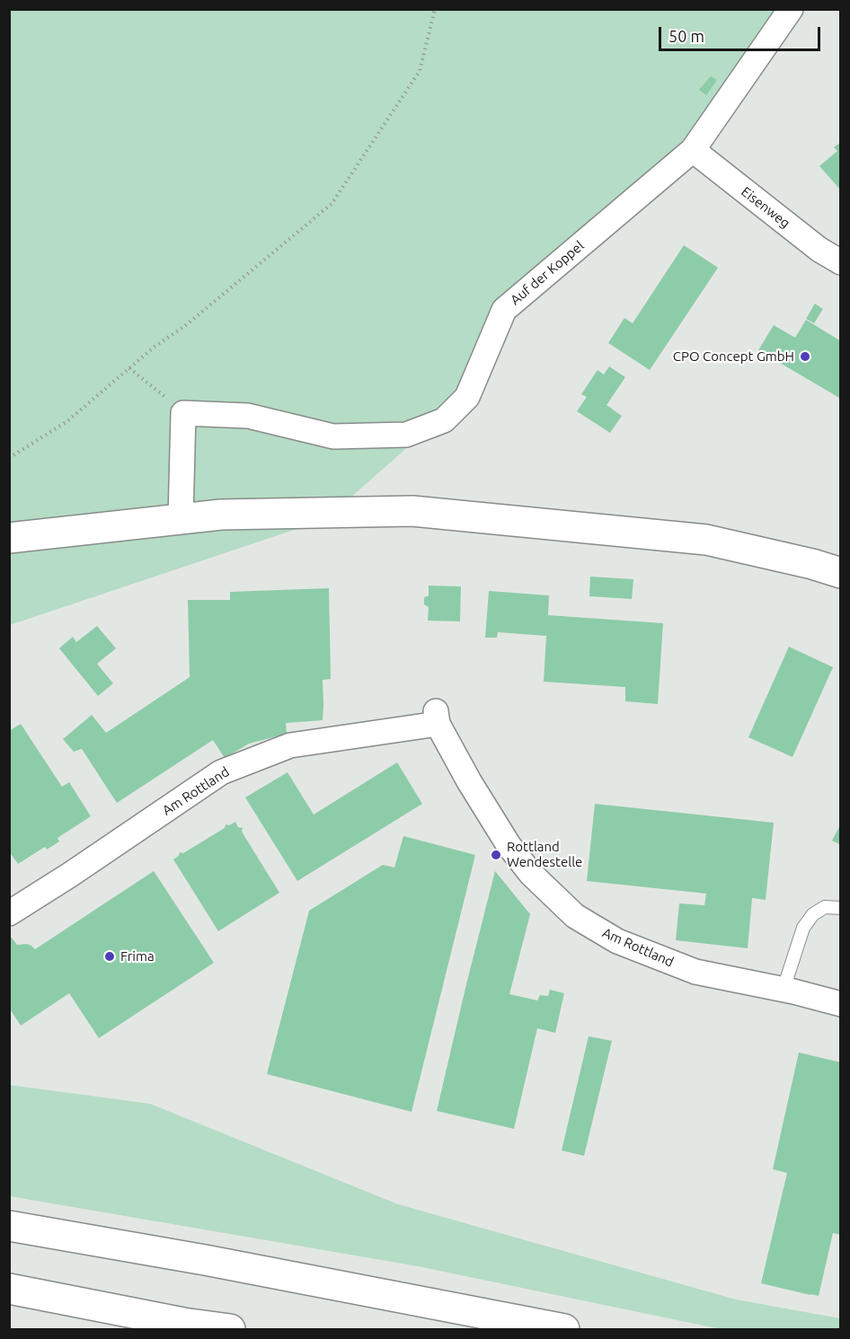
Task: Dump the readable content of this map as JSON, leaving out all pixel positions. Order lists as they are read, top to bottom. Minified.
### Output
{"streets":{"street":["Eisenweg","Auf der Koppel","Am Rottland"]},"crossings":[["Eisenweg","Auf der Koppel"]],"places":["CPO Concept GmbH","Rottland Wendestelle","Frima"],"scale_bar":"50 m"}
